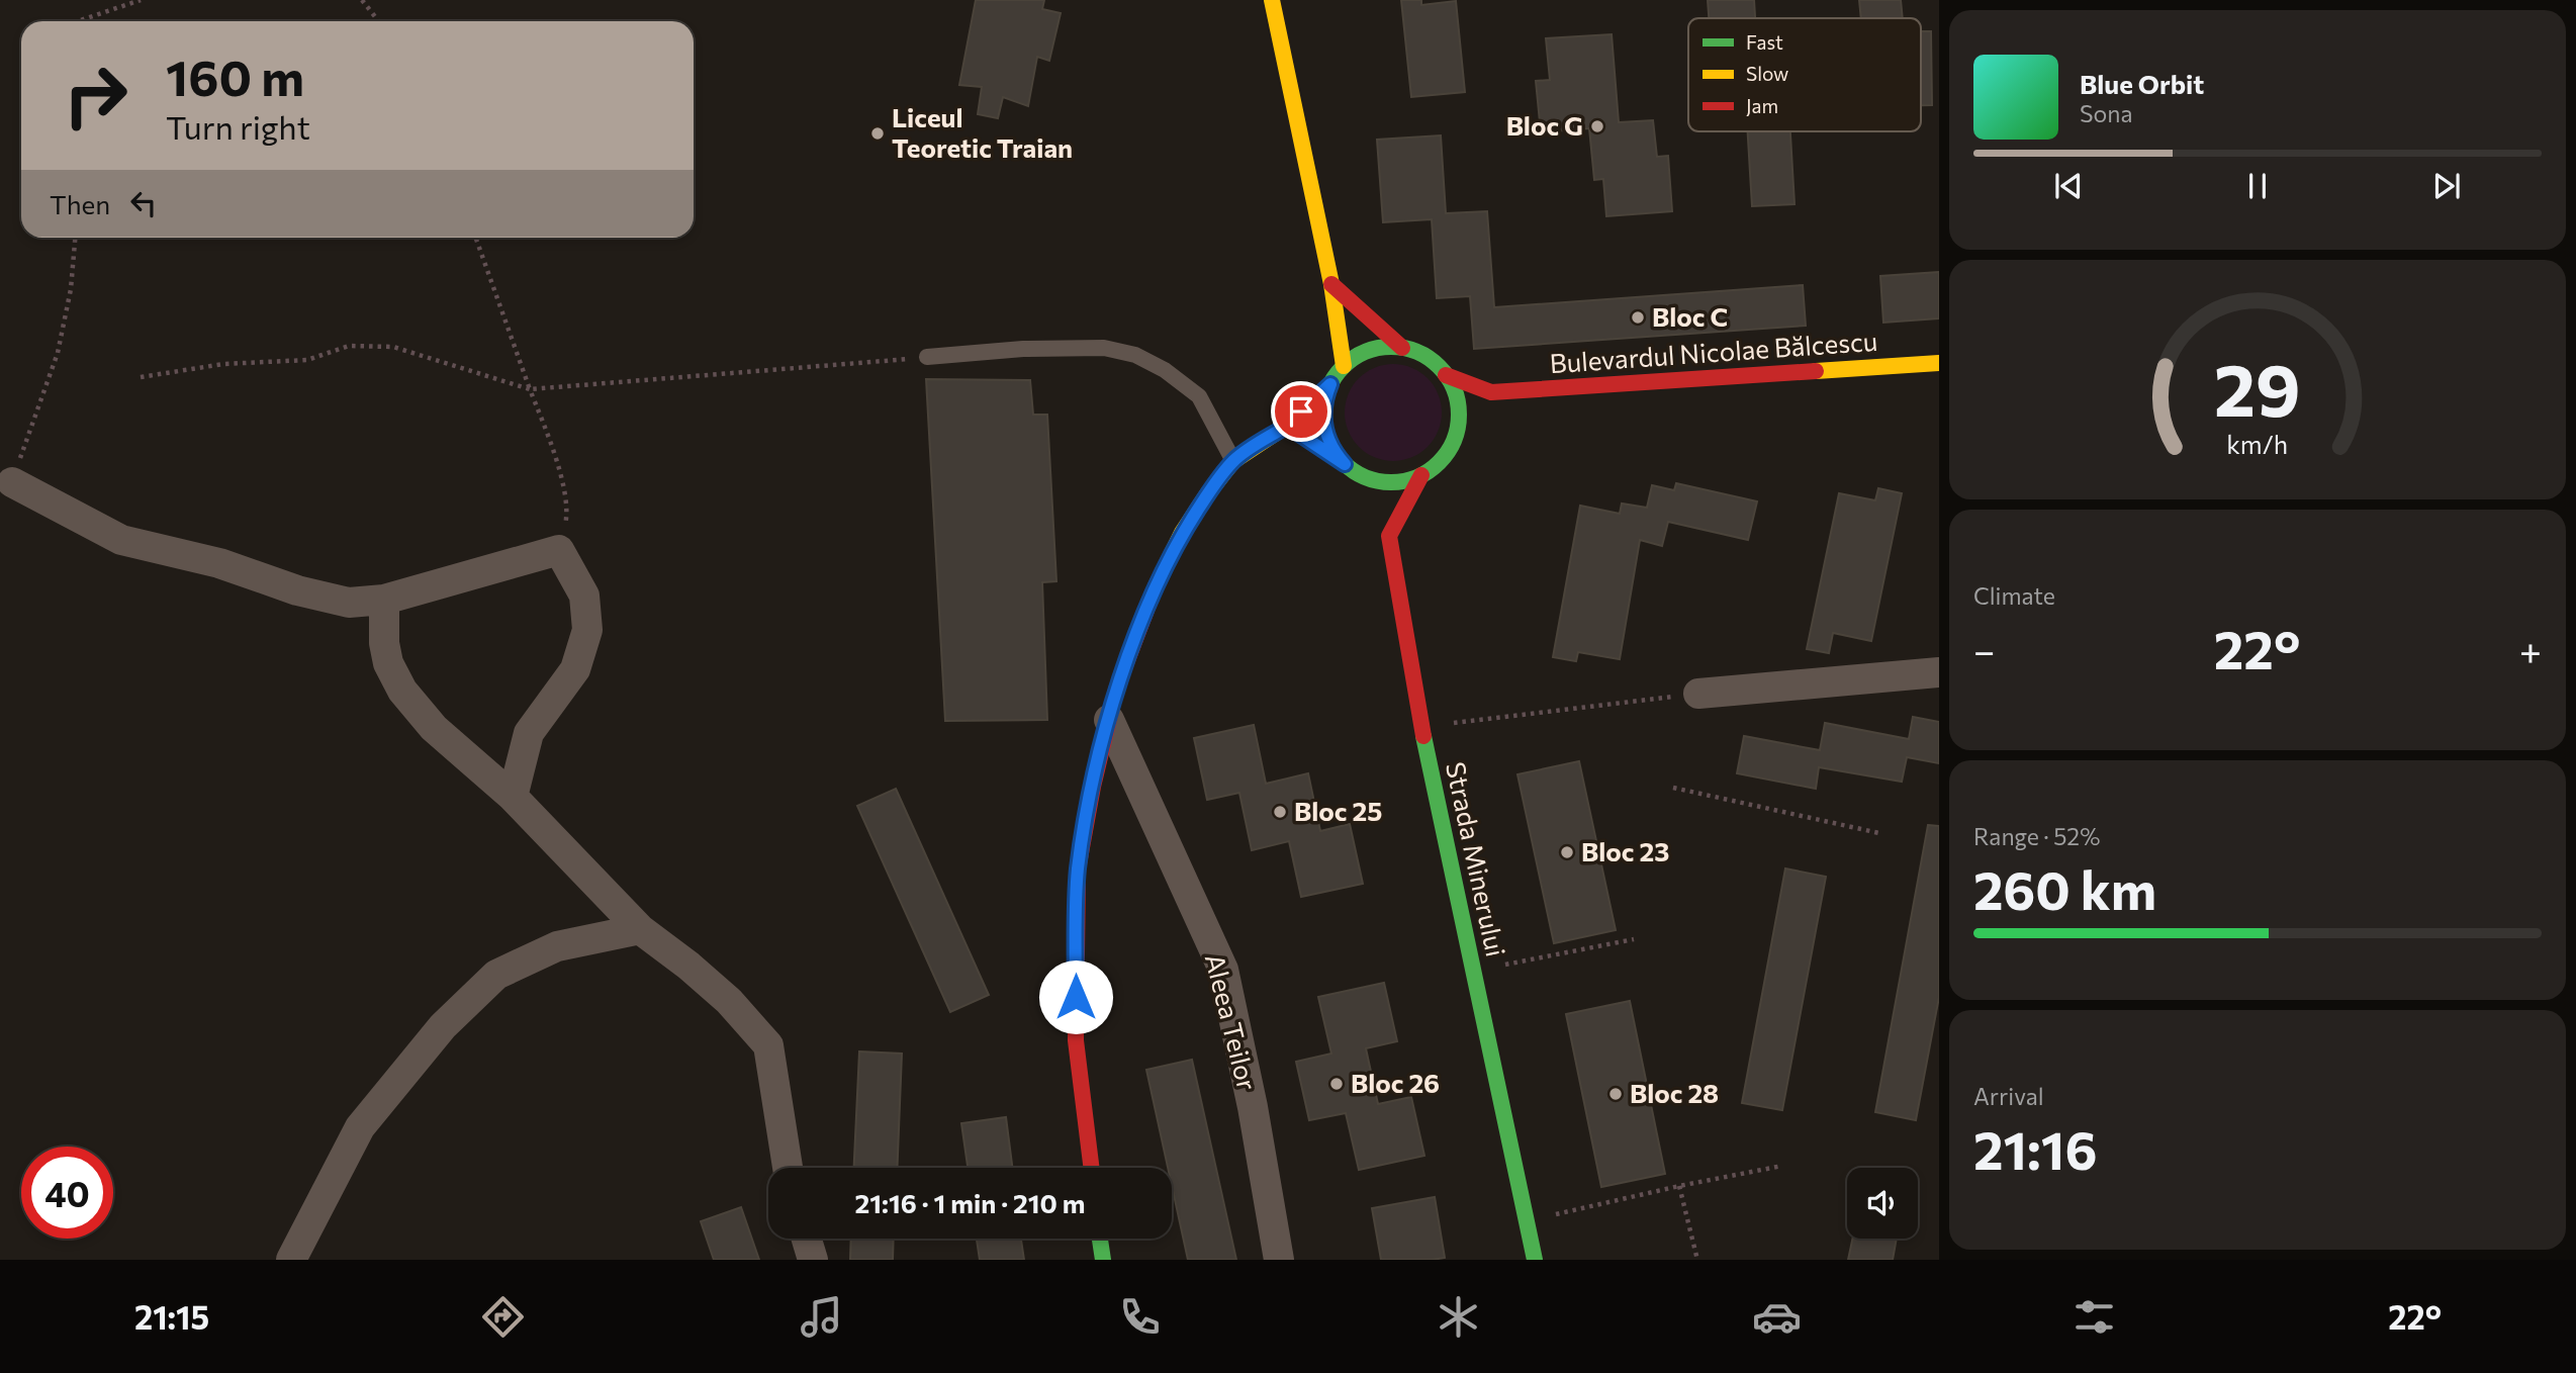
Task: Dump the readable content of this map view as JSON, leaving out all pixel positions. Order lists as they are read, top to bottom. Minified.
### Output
{"streets":{"street":["Bulevardul Nicolae Bălcescu","Strada Minerului","Aleea Teilor"]},"places":["Bloc G","Liceul Teoretic Traian","Bloc C","Bloc 25","Bloc 23","Bloc 26","Bloc 28"],"legend":["Fast","Slow","Jam"],"page":{"turn":["160 m","Turn right"],"song":["Blue Orbit","Sona"],"then":"Then","tile":["Climate",["Range · 52%","260 km"],["Arrival","21:16"]],"heat":["−","22°","+"],"limit":"40","trip":"21:16 · 1 min · 210 m","tabs":["21:15","22°"],"gauge":["29","km/h"]}}
